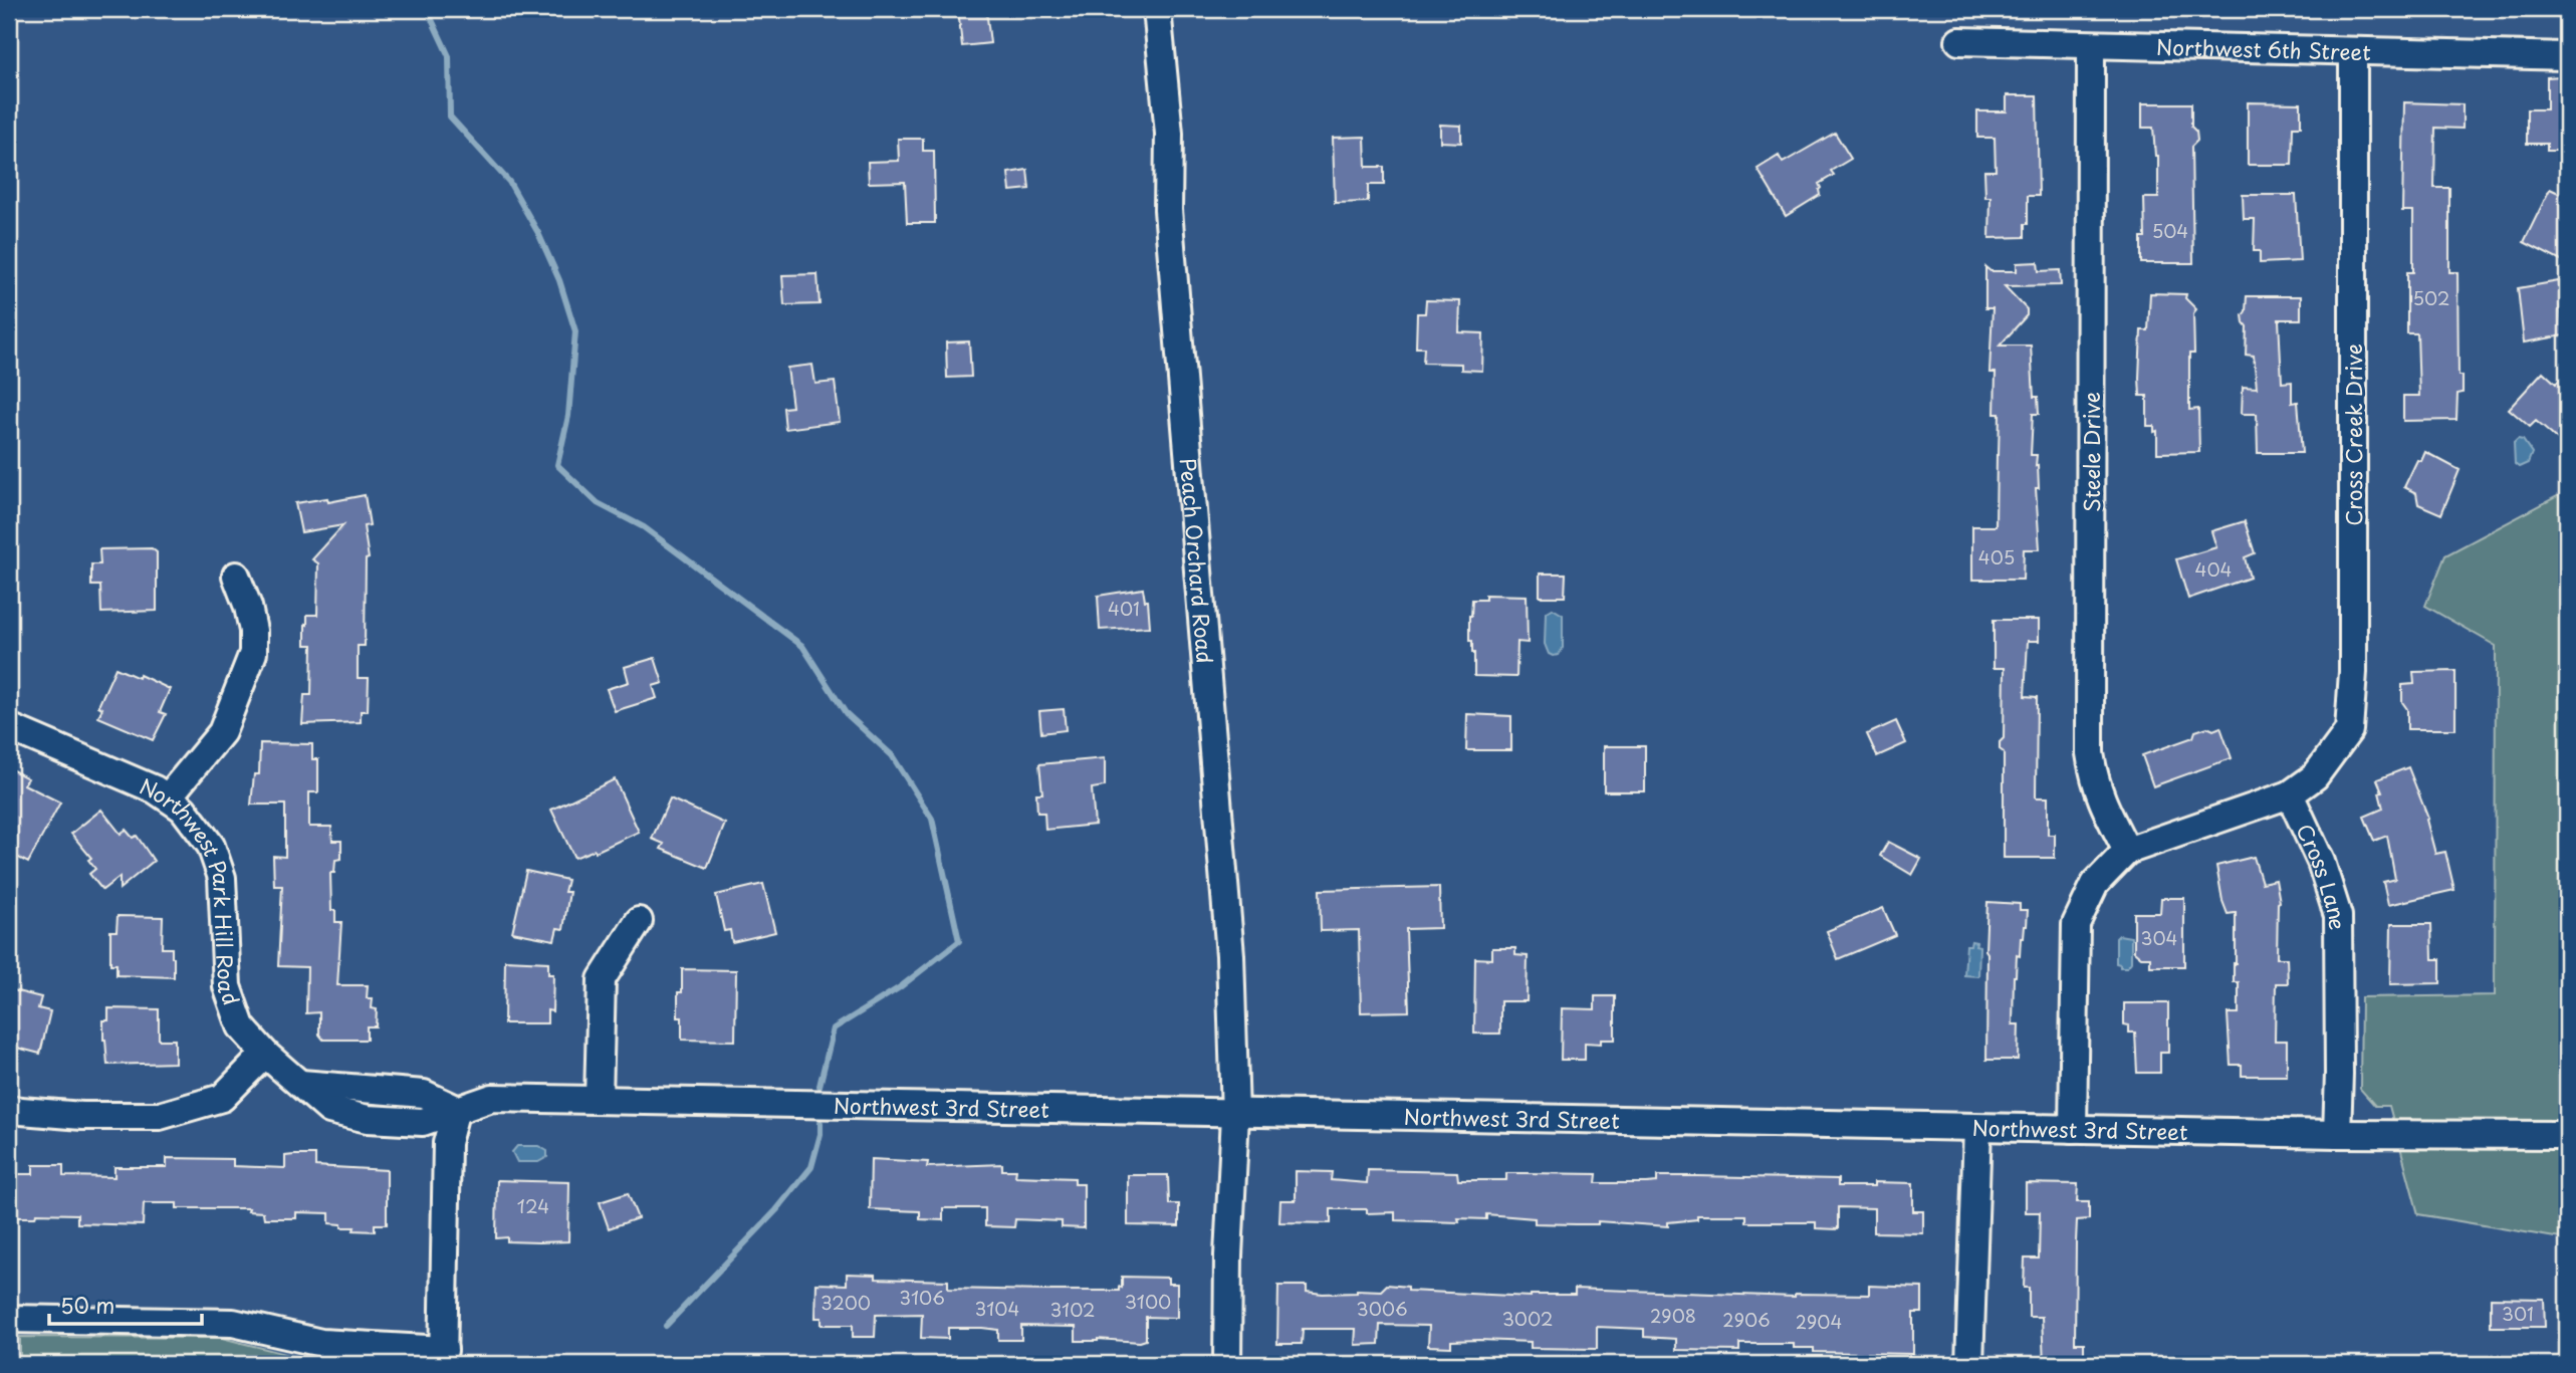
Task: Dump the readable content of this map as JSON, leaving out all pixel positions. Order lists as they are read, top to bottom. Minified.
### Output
{"streets":{"street":["Northwest 6th Street","Cross Creek Drive","Steele Drive","Peach Orchard Road","Cross Lane","Northwest Park Hill Road","Northwest 3rd Street"]},"crossings":[["Northwest 6th Street","Cross Creek Drive"],["Northwest 6th Street","Steele Drive"],["Cross Creek Drive","Cross Lane"],["Peach Orchard Road","Northwest 3rd Street"],["Cross Lane","Northwest 3rd Street"],["Northwest Park Hill Road","Northwest 3rd Street"]],"house_numbers":["504","502","405","404","401","304","124","3106","3100","3200","3104","3006","3102","301","2908","3002","2906","2904"],"scale_bar":"50 m"}
